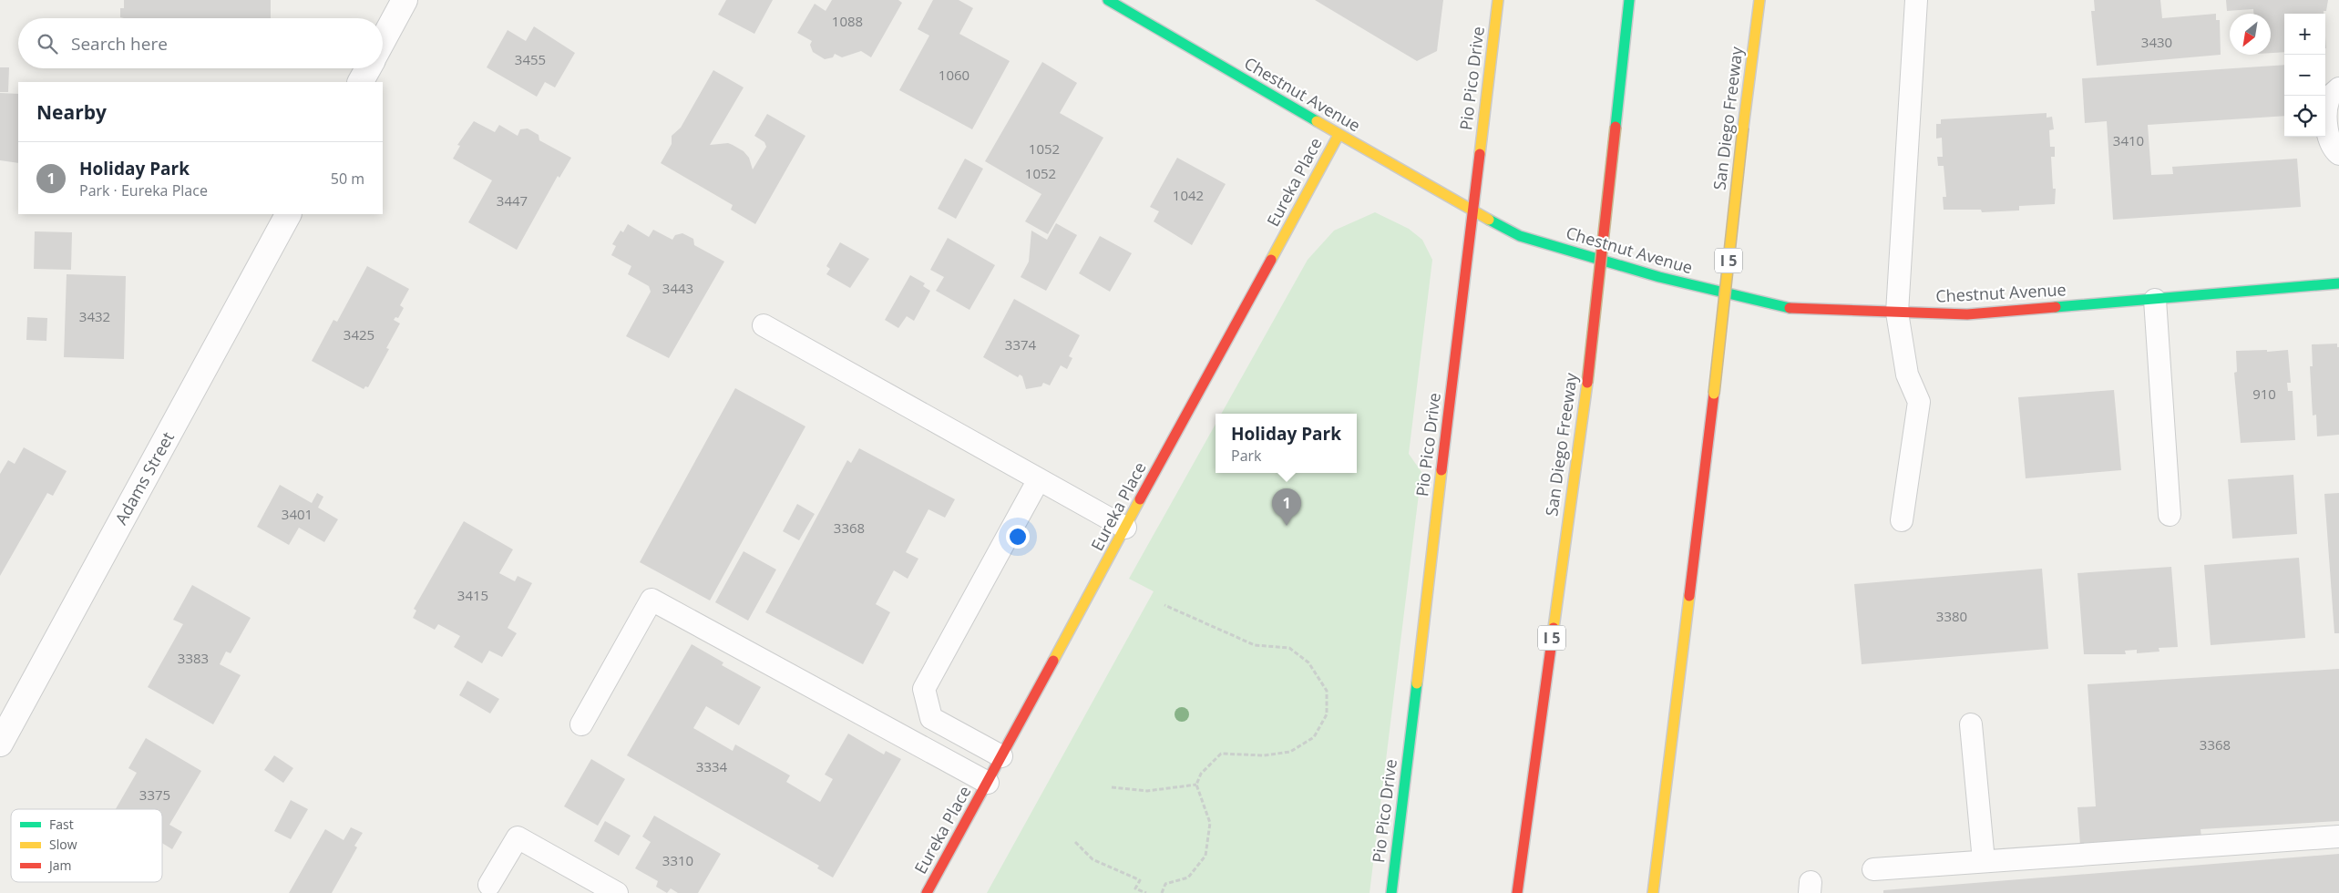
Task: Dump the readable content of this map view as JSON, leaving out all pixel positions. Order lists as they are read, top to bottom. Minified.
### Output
{"streets":{"main road":["Pio Pico Drive","Chestnut Avenue","San Diego Freeway","Eureka Place","I 5"],"street":["Adams Street"]},"crossings":[["Pio Pico Drive","Chestnut Avenue"],["Chestnut Avenue","Eureka Place"]],"house_numbers":["1088","3430","3455","1060","3410","1052","1052","1042","3447","3443","3432","3425","3374","910","3401","3368","3415","3380","3383","3368","3334","3375","3310"],"legend":["Fast","Slow","Jam"],"north":"bottom left","page":{"map_buttons":["+","−"],"search":"Search here","heading":"Nearby","list":[{"mark":"1","name":"Holiday Park","note":"Park · Eureka Place","value":"50 m"}],"popup":["Holiday Park","Park"],"pins":"1"}}
